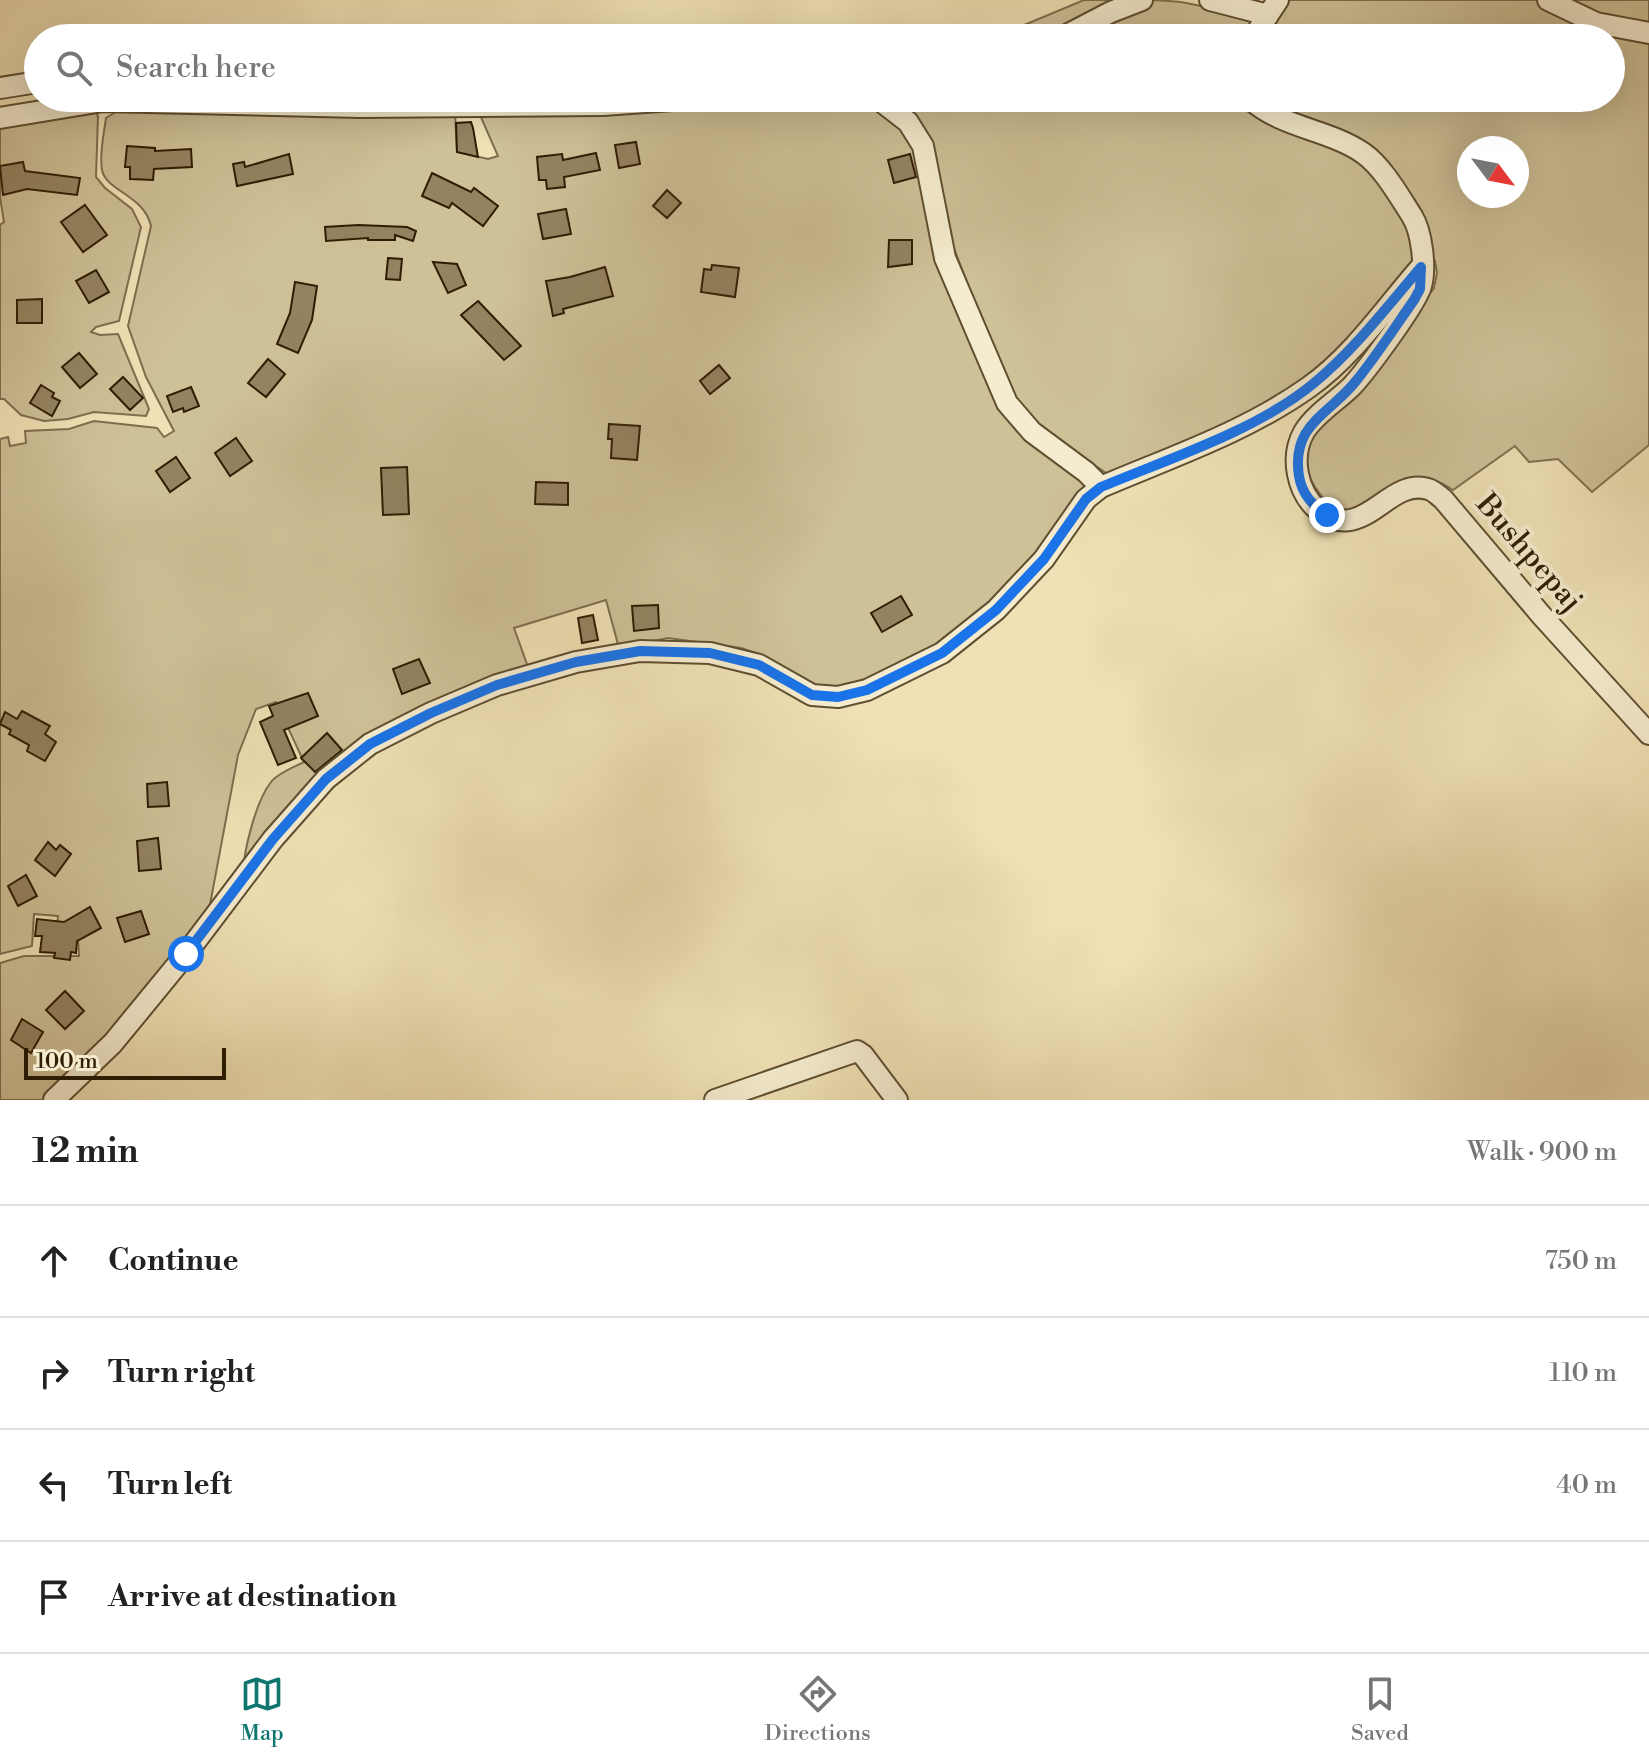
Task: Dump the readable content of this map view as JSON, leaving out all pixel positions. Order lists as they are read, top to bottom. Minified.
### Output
{"streets":{"street":["Bushpepaj"]},"scale_bar":"100 m","north":"bottom right","page":{"search":"Search here","scale":"100 m","heading":["12 min","Walk · 900 m"],"list":[["Continue","750 m"],["Turn right","110 m"],["Turn left","40 m"],"Arrive at destination"],"nav":["Map","Directions","Saved"]}}
